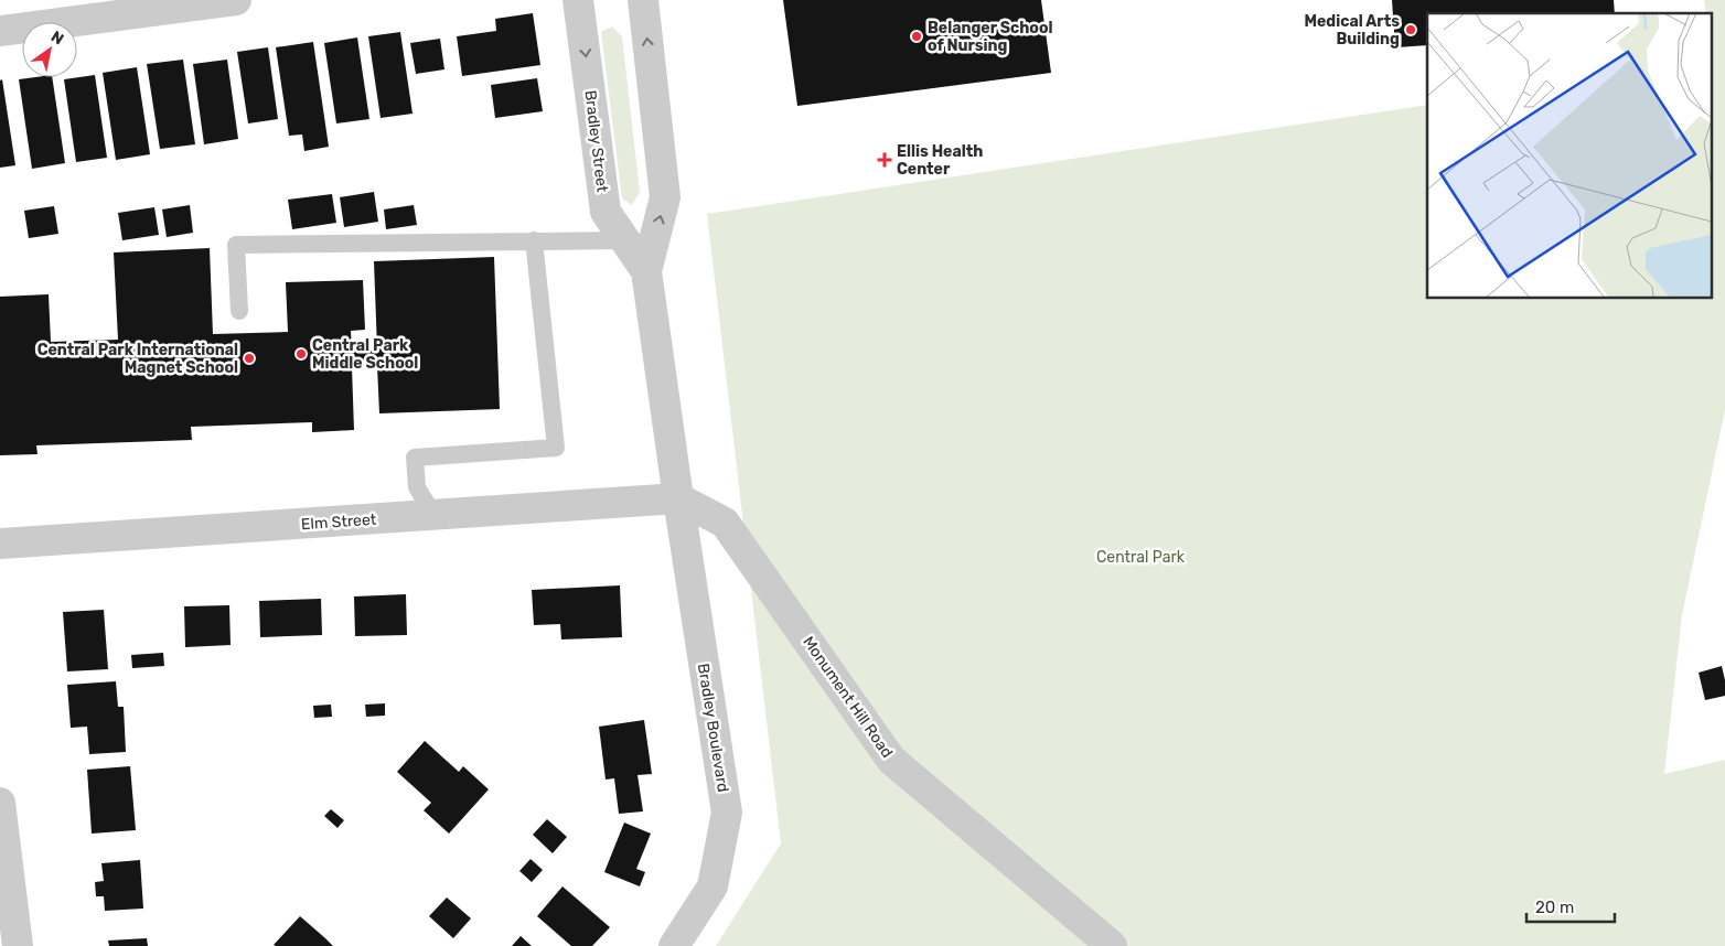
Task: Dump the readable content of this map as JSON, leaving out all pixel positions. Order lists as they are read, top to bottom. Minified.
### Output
{"streets":{"street":["Bradley Street","Elm Street","Monument Hill Road","Bradley Boulevard"]},"crossings":[["Bradley Street","Elm Street"],["Bradley Street","Monument Hill Road"],["Bradley Street","Bradley Boulevard"],["Elm Street","Monument Hill Road"],["Elm Street","Bradley Boulevard"],["Monument Hill Road","Bradley Boulevard"]],"parks":["Central Park"],"places":{"other":["Medical Arts Building","Belanger School of Nursing","Central Park Middle School","Central Park International Magnet School"],"health":["Ellis Health Center"]},"scale_bar":"20 m","north":"top right"}
